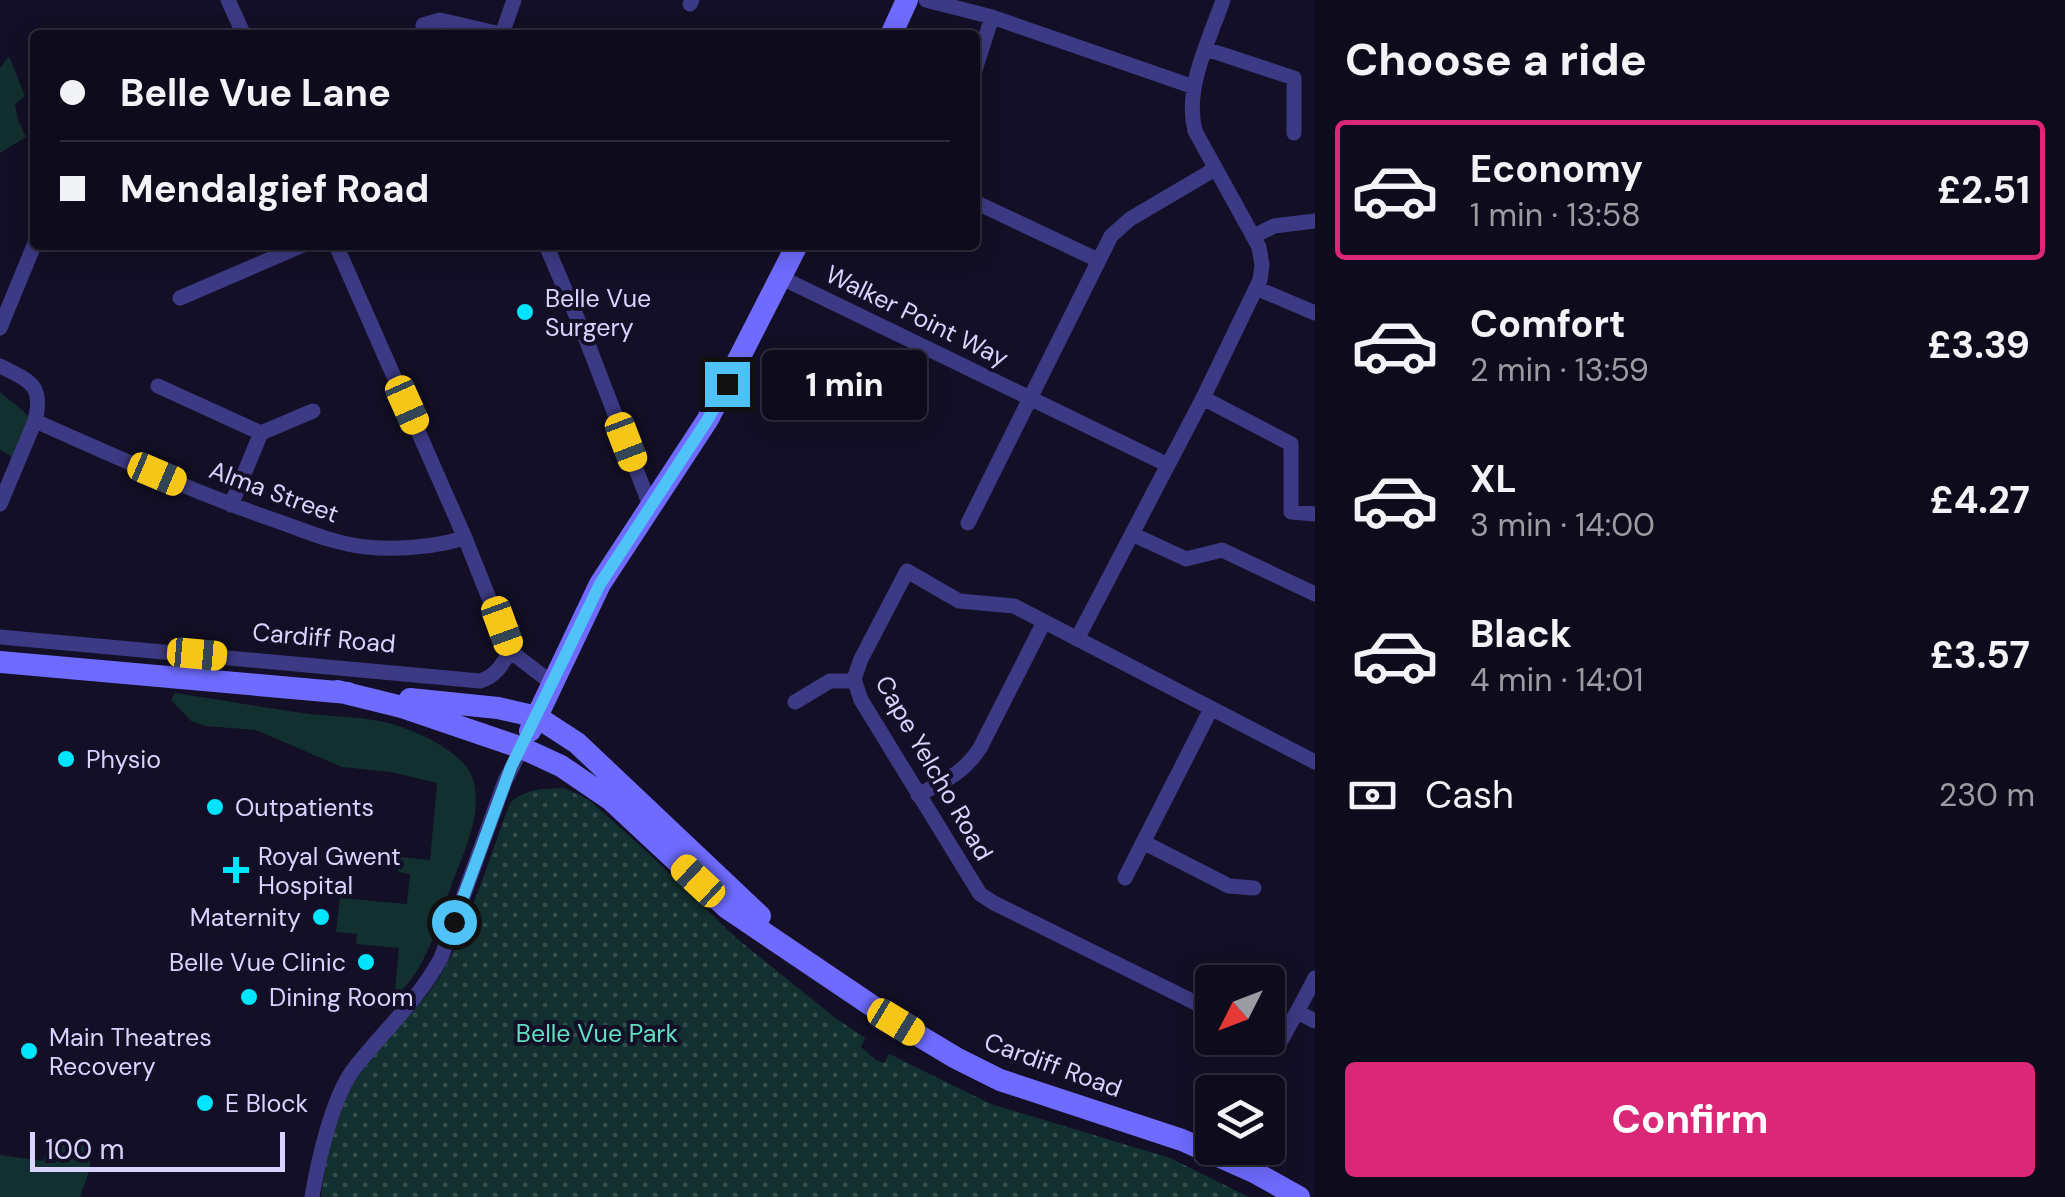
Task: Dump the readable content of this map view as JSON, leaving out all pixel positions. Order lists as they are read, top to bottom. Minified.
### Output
{"streets":{"main road":["Cardiff Road"],"street":["Walker Point Way","Alma Street","Cape Yelcho Road"]},"parks":["Belle Vue Park"],"places":{"other":["Belle Vue Surgery","Physio","Outpatients","Maternity","Belle Vue Clinic","Dining Room","Main Theatres Recovery","E Block"],"health":["Royal Gwent Hospital"]},"scale_bar":"100 m","north":"bottom left","page":{"heading":"Choose a ride","banner":["Belle Vue Lane","Mendalgief Road"],"list":[{"name":"Economy","note":"1 min · 13:58","value":"£2.51"},{"name":"Comfort","note":"2 min · 13:59","value":"£3.39"},{"name":"XL","note":"3 min · 14:00","value":"£4.27"},{"name":"Black","note":"4 min · 14:01","value":"£3.57"}],"bubble":"1 min","pay":["Cash","230 m"],"buttons":"Confirm","scale":"100 m"}}
